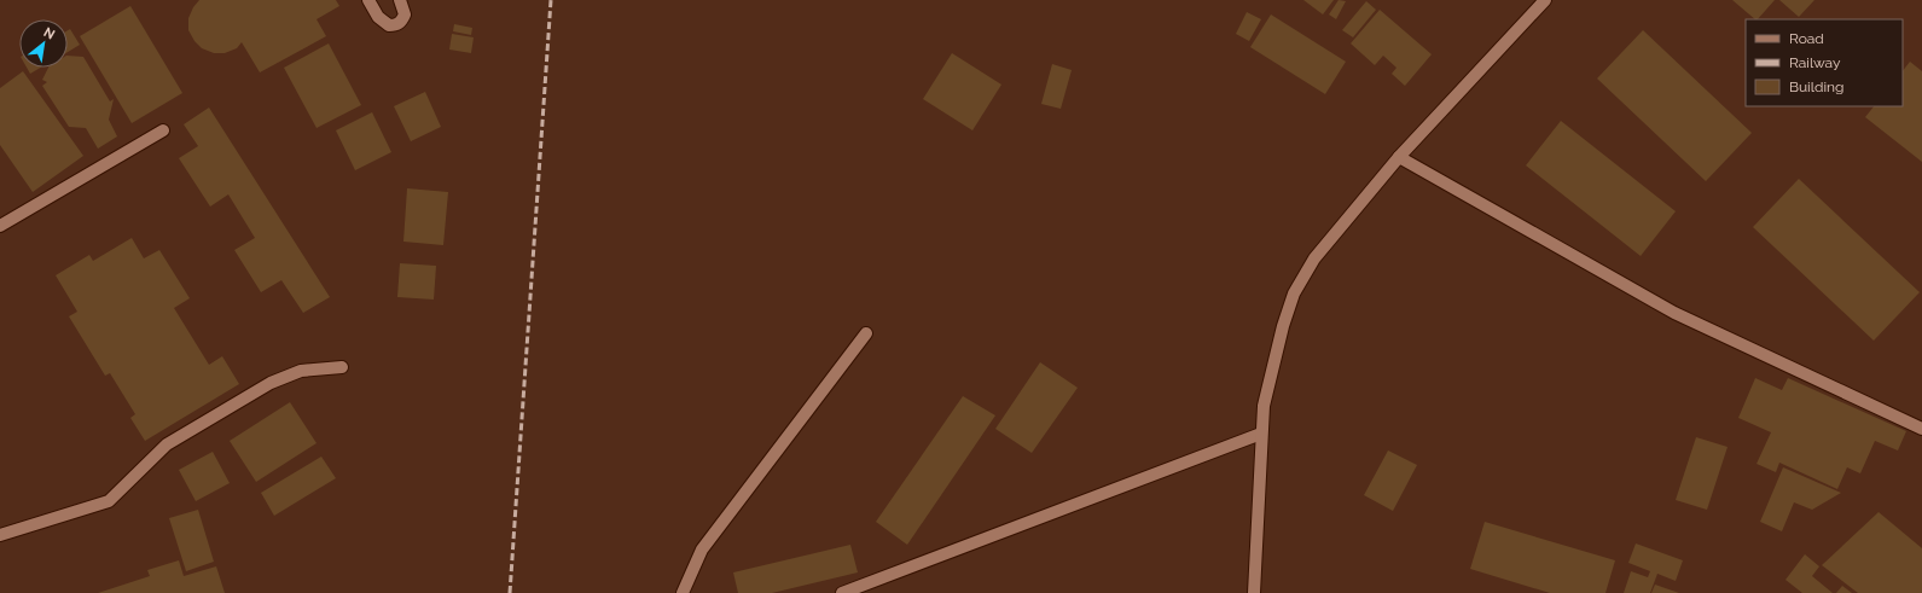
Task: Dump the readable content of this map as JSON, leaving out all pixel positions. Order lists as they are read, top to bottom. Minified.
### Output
{"legend":["Road","Railway","Building"],"north":"top right"}
